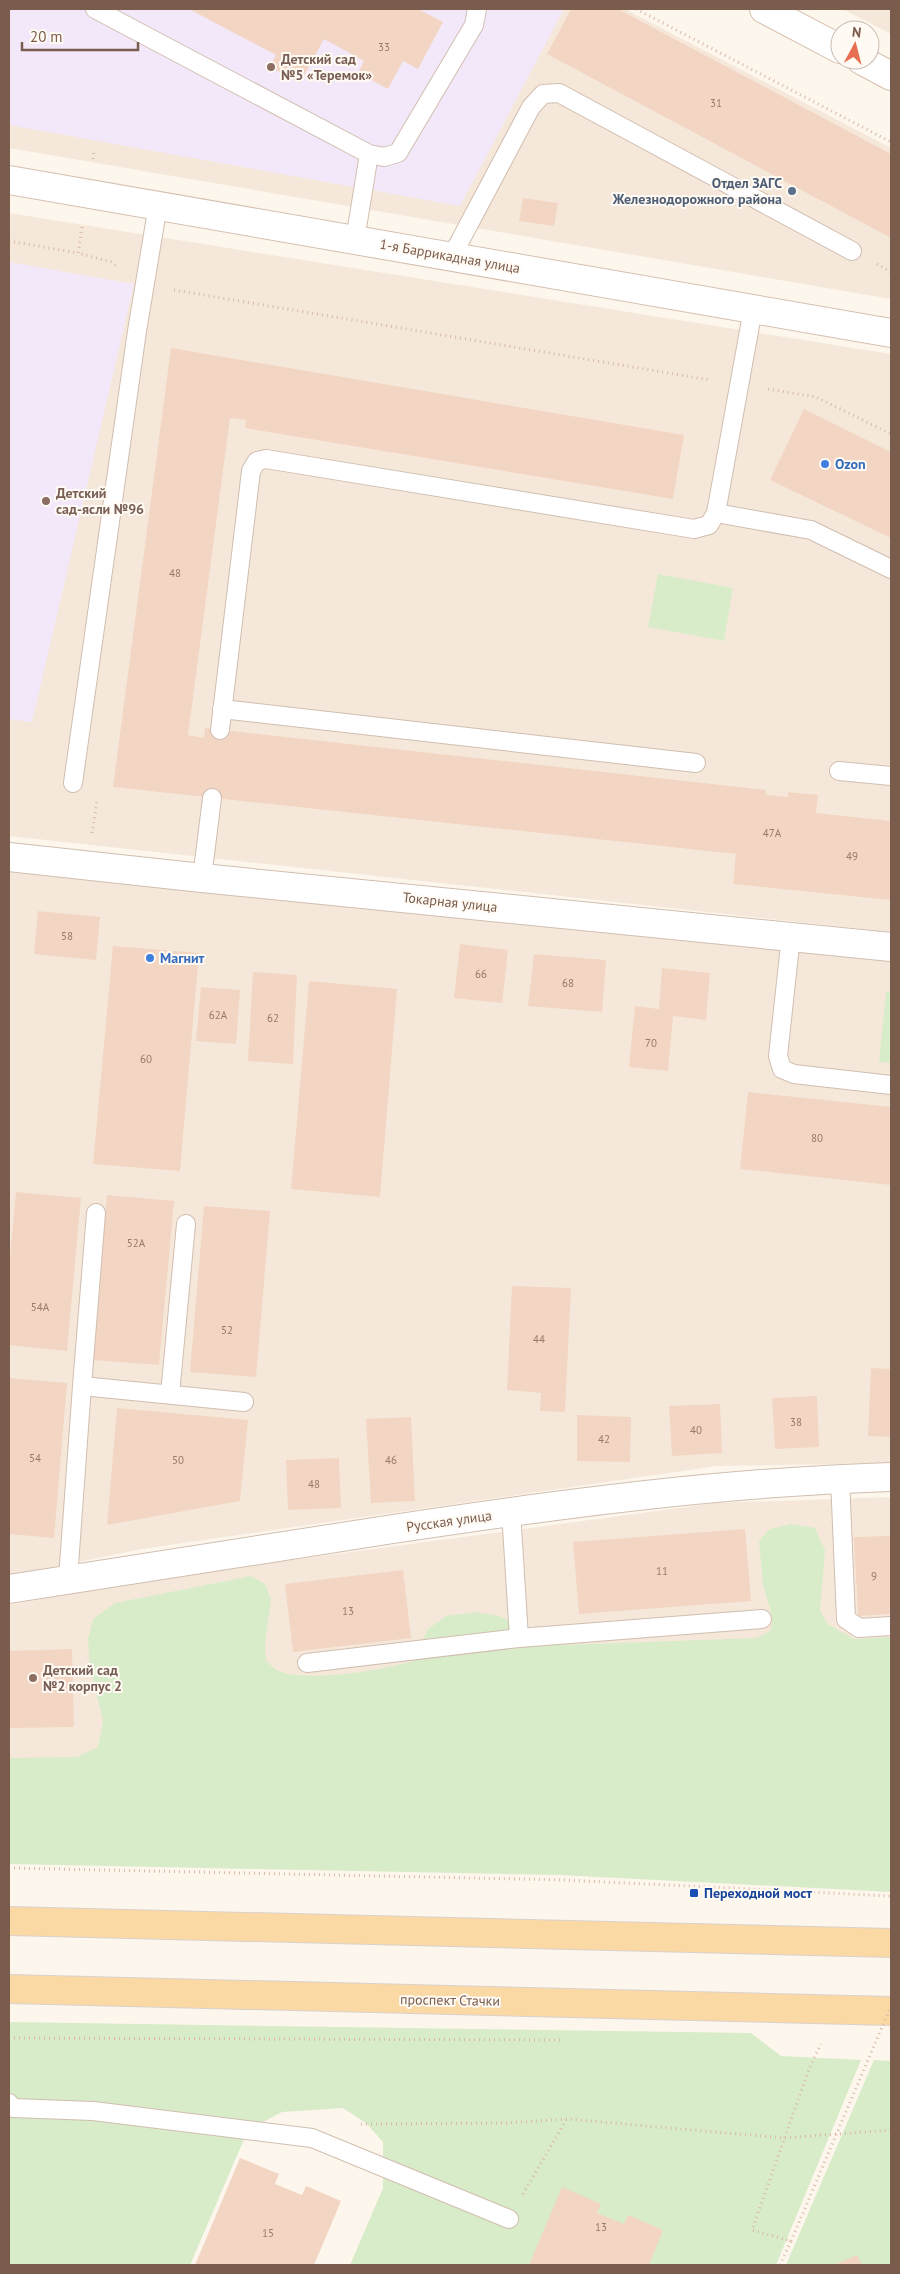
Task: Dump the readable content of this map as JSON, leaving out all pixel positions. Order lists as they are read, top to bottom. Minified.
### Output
{"streets":{"main road":["проспект Стачки"],"street":["1-я Баррикадная улица","Токарная улица","Русская улица"]},"places":{"other":["Детский сад №5 «Теремок»","Отдел ЗАГС Железнодорожного района","Ozon","Детский сад-ясли №96","Магнит","Детский сад №2 корпус 2"],"transit":["Переходной мост"]},"house_numbers":["33","31","48","47А","49","58","66","68","62А","62","70","60","80","52А","54А","52","44","38","40","42","54","50","46","48","11","9","13","13","15"],"scale_bar":"20 m","north":"top"}
